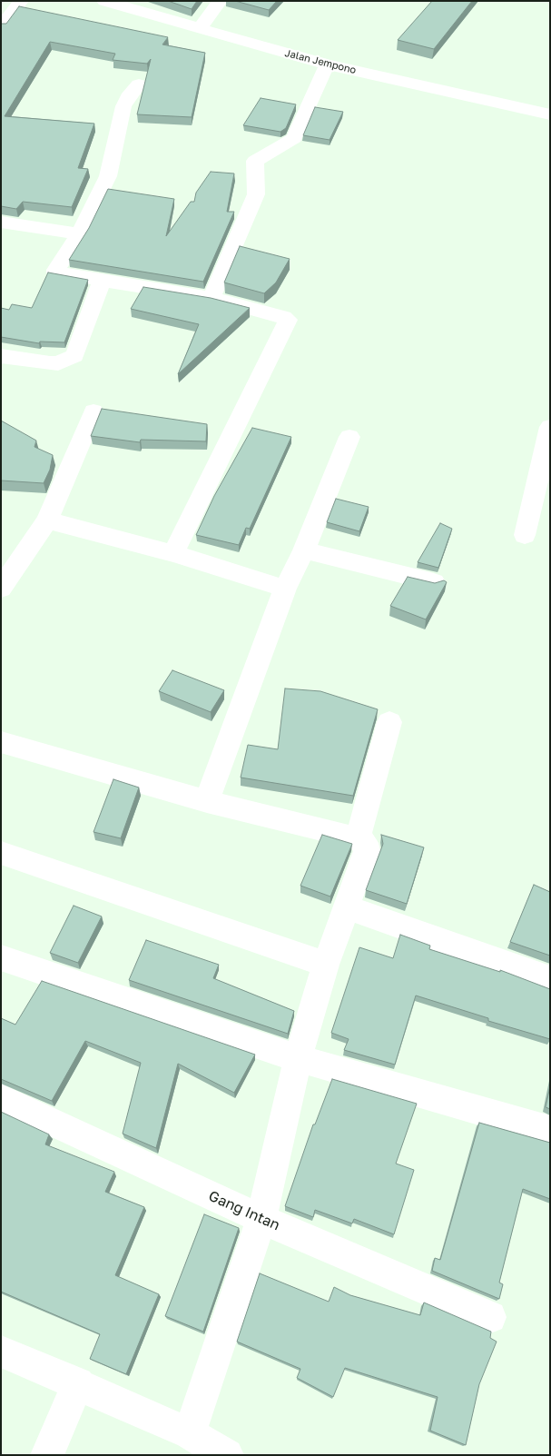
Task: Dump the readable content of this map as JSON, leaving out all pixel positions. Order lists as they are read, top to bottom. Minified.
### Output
{"streets":{"street":["Jalan Jempono","Gang Intan"]}}
